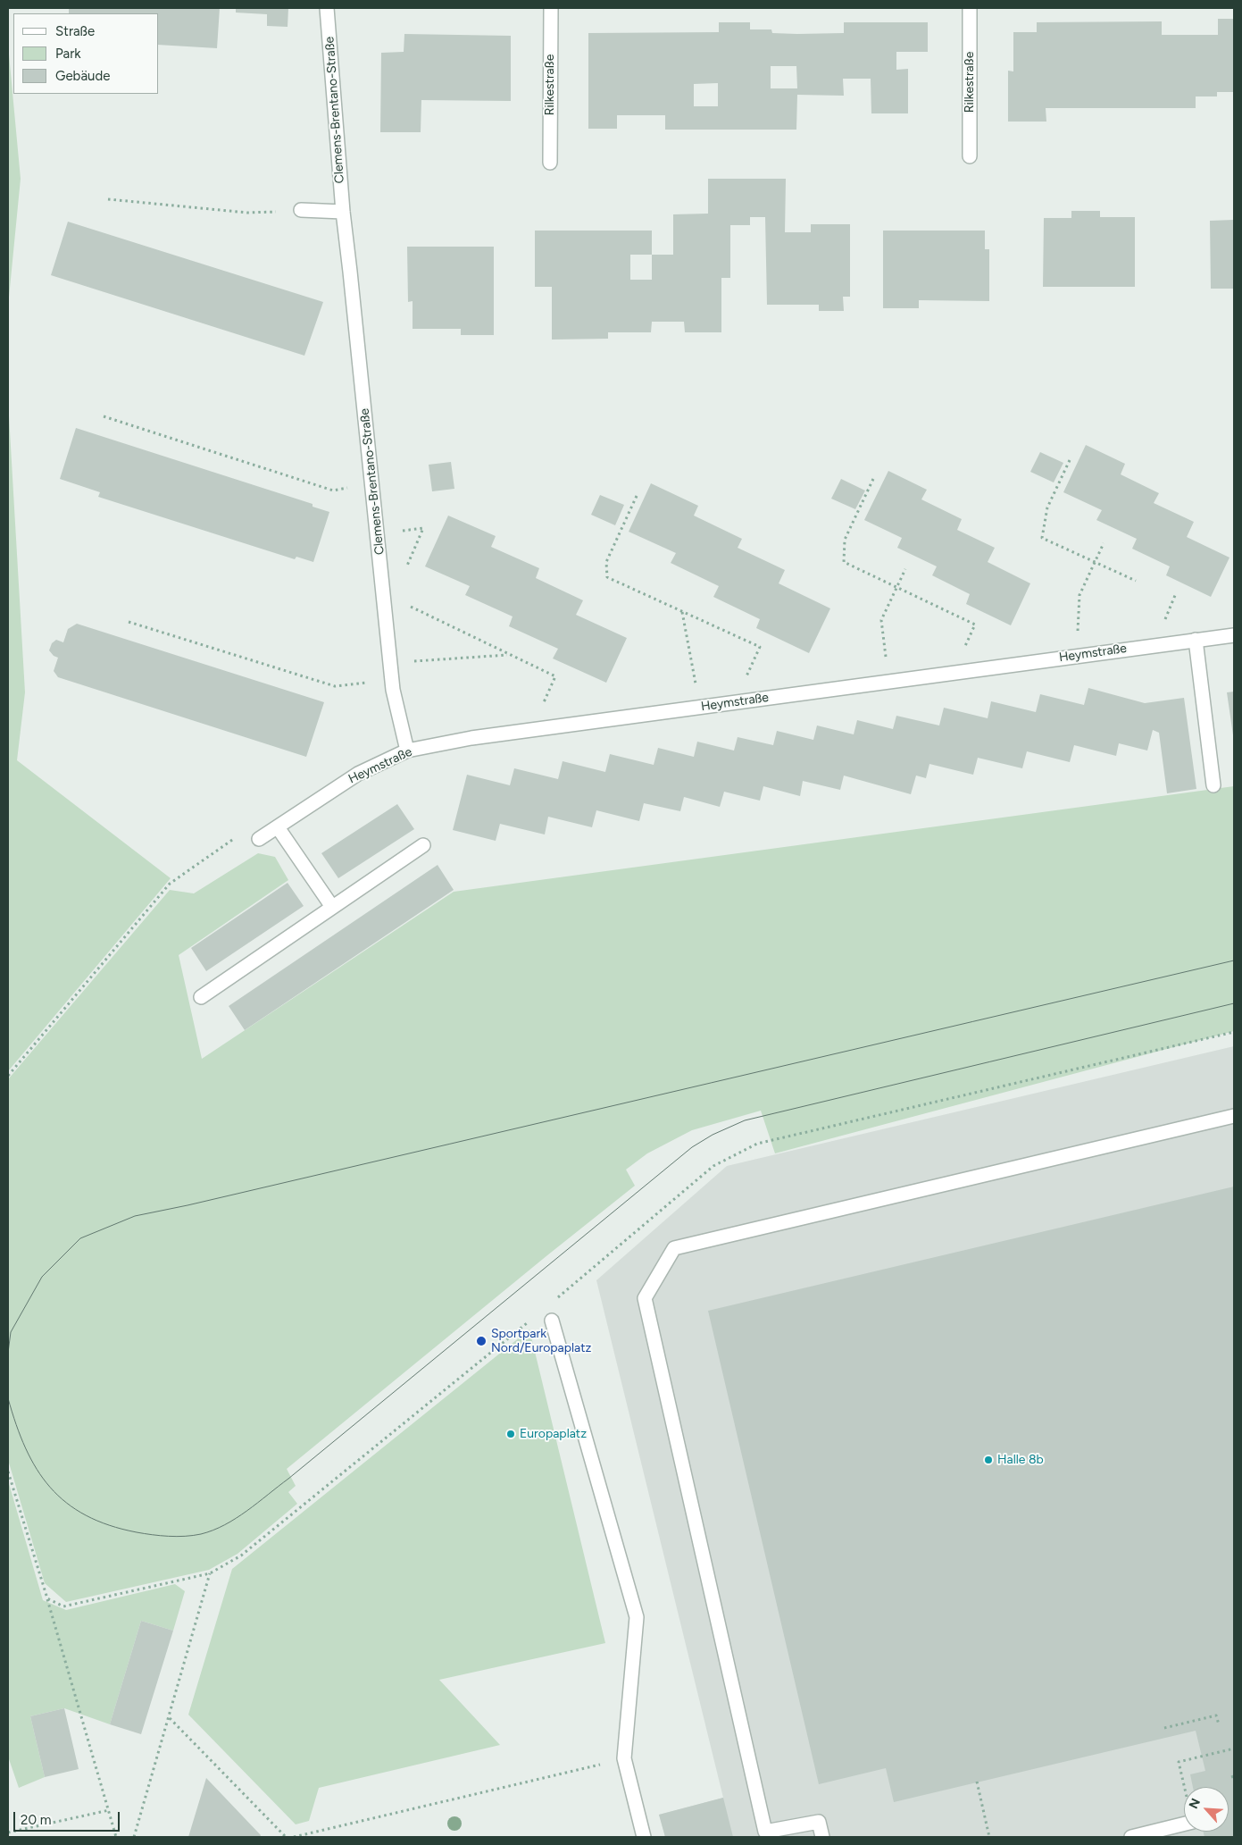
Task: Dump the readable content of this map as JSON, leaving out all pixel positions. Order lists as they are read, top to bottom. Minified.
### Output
{"streets":{"street":["Rilkestraße","Clemens-Brentano-Straße","Heymstraße"]},"crossings":[["Clemens-Brentano-Straße","Heymstraße"]],"places":["Sportpark Nord/Europaplatz","Europaplatz","Halle 8b"],"legend":["Straße","Park","Gebäude"],"scale_bar":"20 m","north":"top left"}
